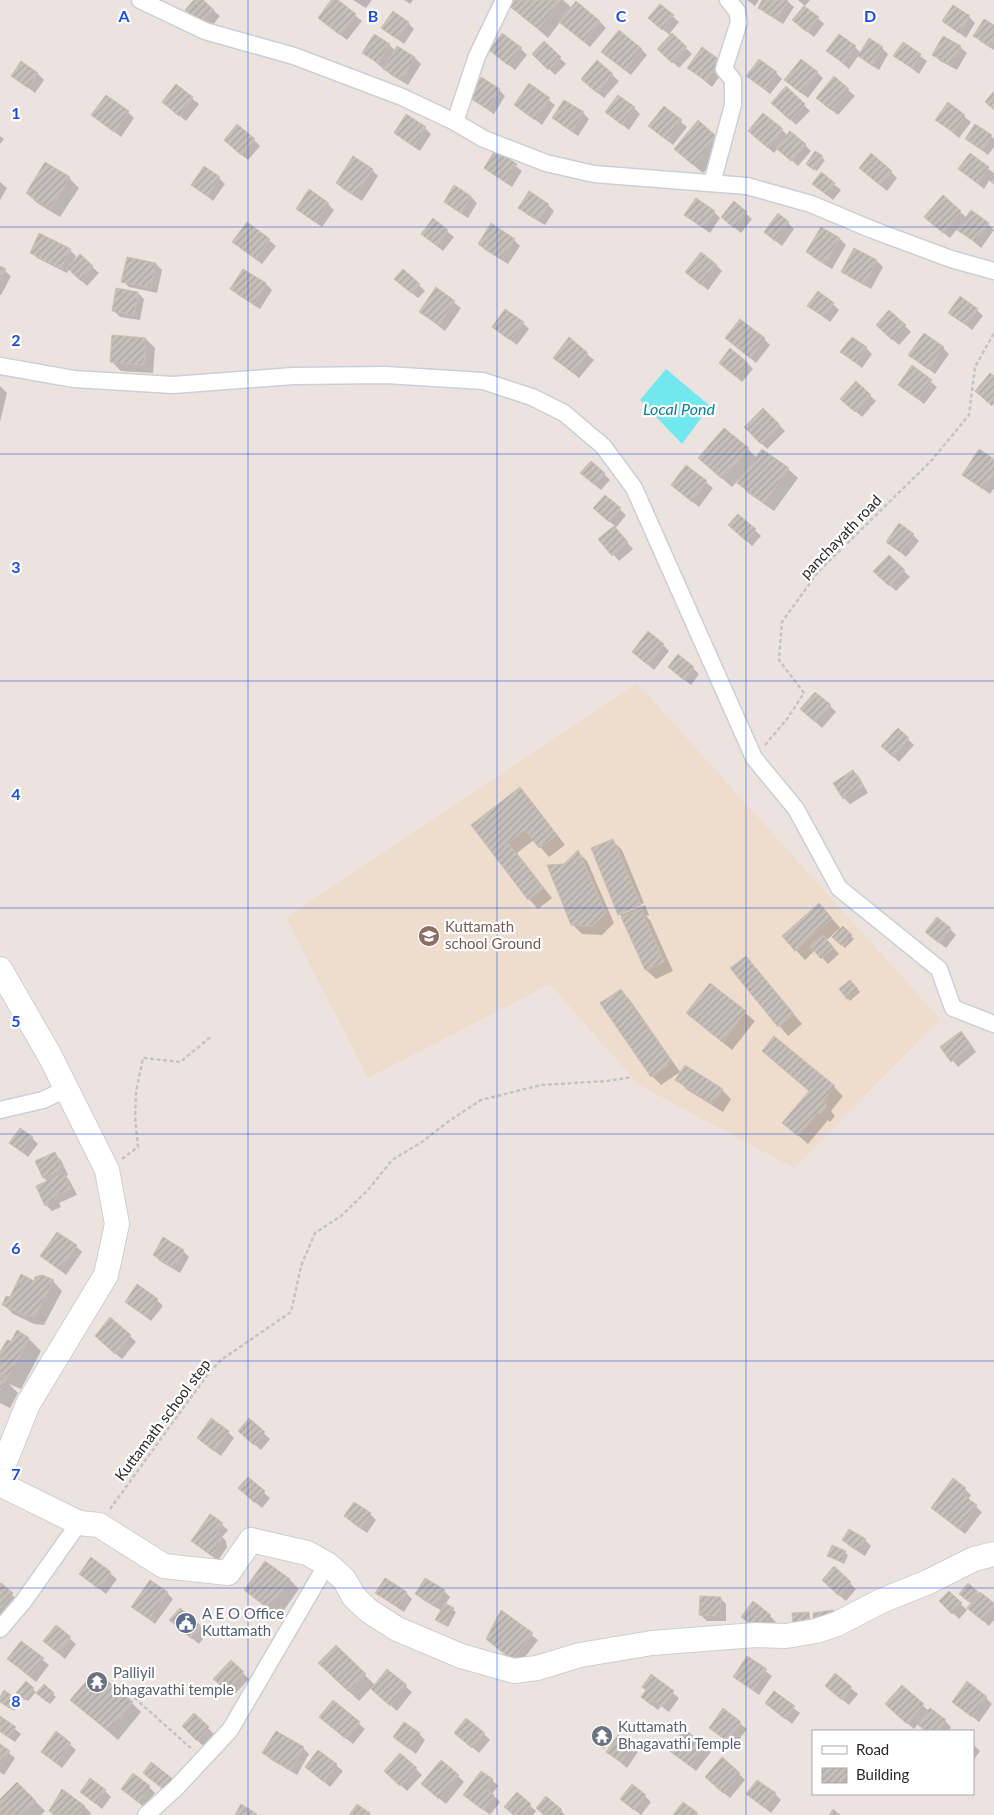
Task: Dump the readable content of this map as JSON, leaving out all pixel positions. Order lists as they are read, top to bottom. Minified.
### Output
{"streets":{"path":["panchayath road","Kuttamath school step"]},"water":["Local Pond"],"places":{"school or university":["Kuttamath school Ground"],"public building":["A E O Office Kuttamath"],"temple":["Palliyil bhagavathi temple","Kuttamath Bhagavathi Temple"]},"legend":["Road","Building"],"grid":{"columns":["A","B","C","D"],"rows":["1","2","3","4","5","6","7","8"]}}
